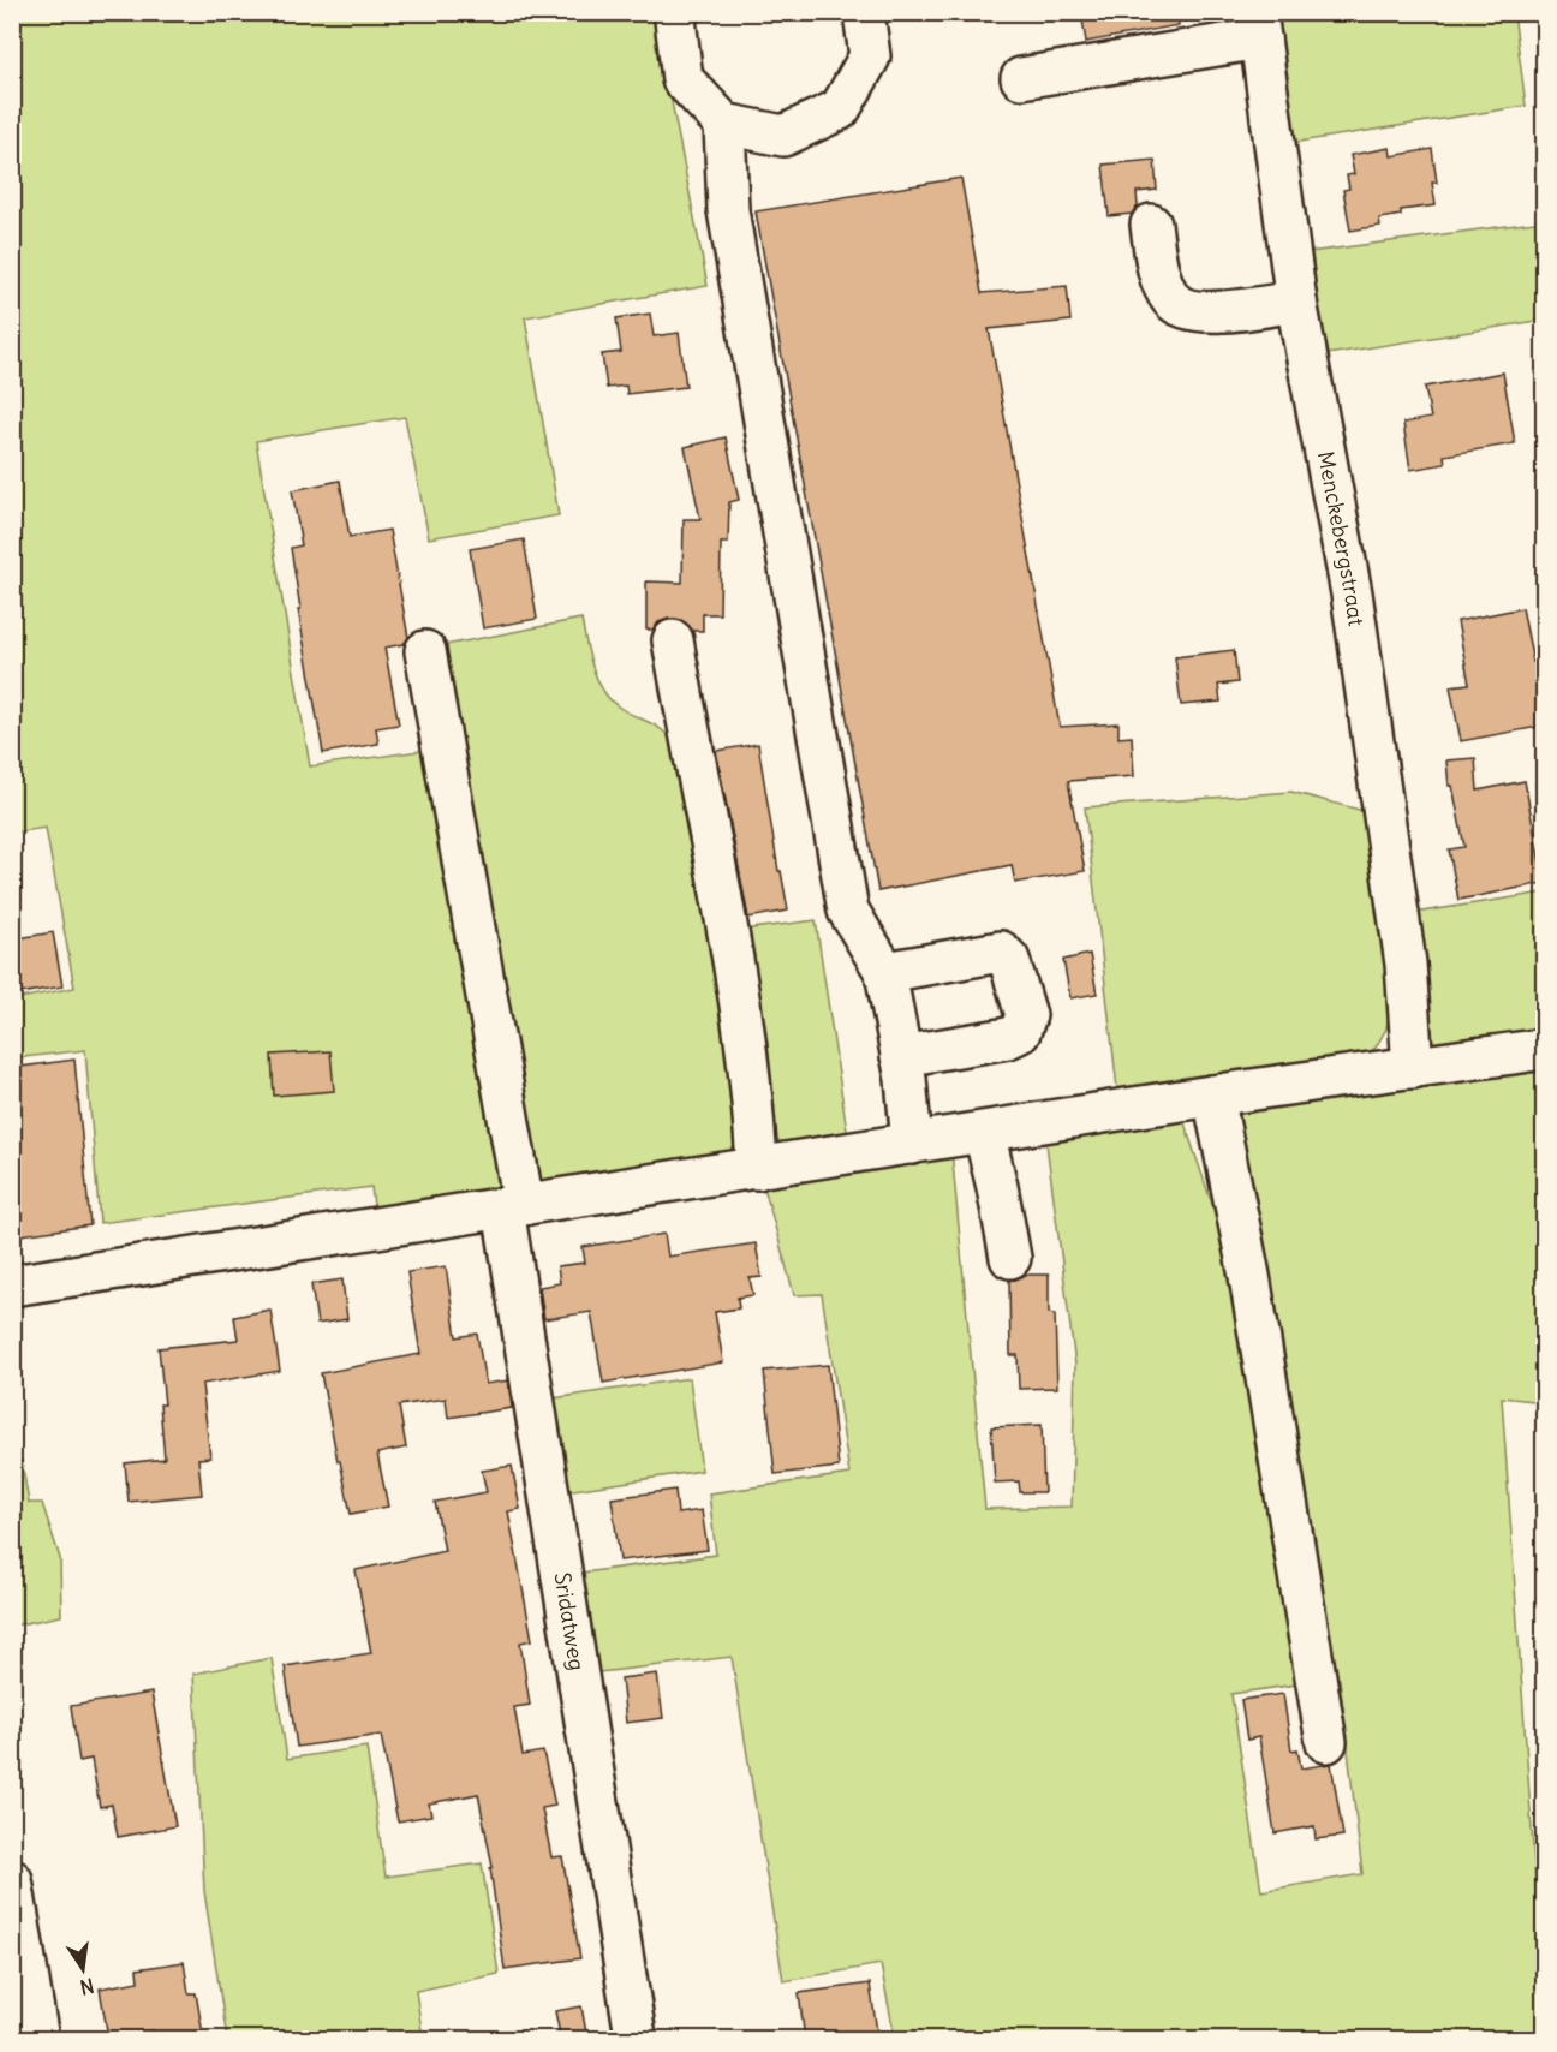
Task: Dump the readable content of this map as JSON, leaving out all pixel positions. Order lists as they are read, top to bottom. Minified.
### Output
{"streets":{"street":["Menckebergstraat","Sridatweg"]},"north":"bottom"}
